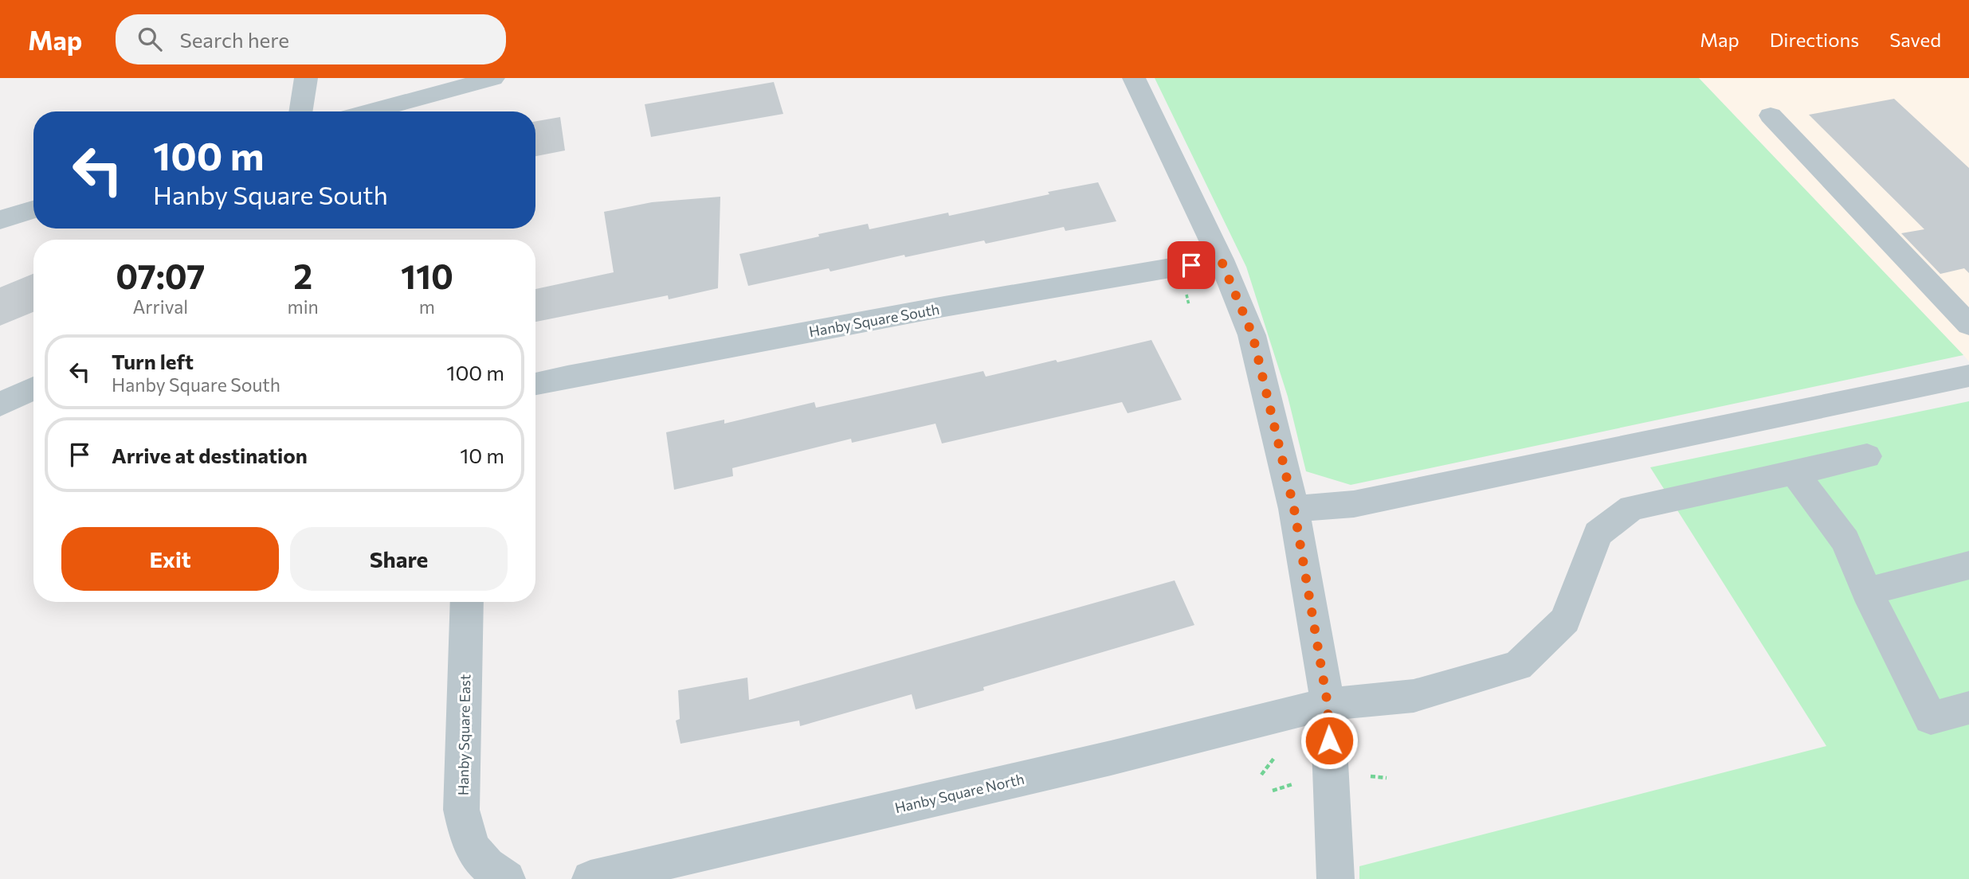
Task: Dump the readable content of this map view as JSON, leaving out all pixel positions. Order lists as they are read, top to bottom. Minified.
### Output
{"streets":{"street":["Hanby Square South","Hanby Square East","Hanby Square North"]},"page":{"header":"Map","search":"Search here","nav":["Map","Directions","Saved"],"turn":["100 m","Hanby Square South"],"eta":["07:07","Arrival","2","min","110","m"],"list":[{"name":"Turn left","note":"Hanby Square South","value":"100 m"},{"name":"Arrive at destination","value":"10 m"}],"buttons":["Exit","Share"]}}
